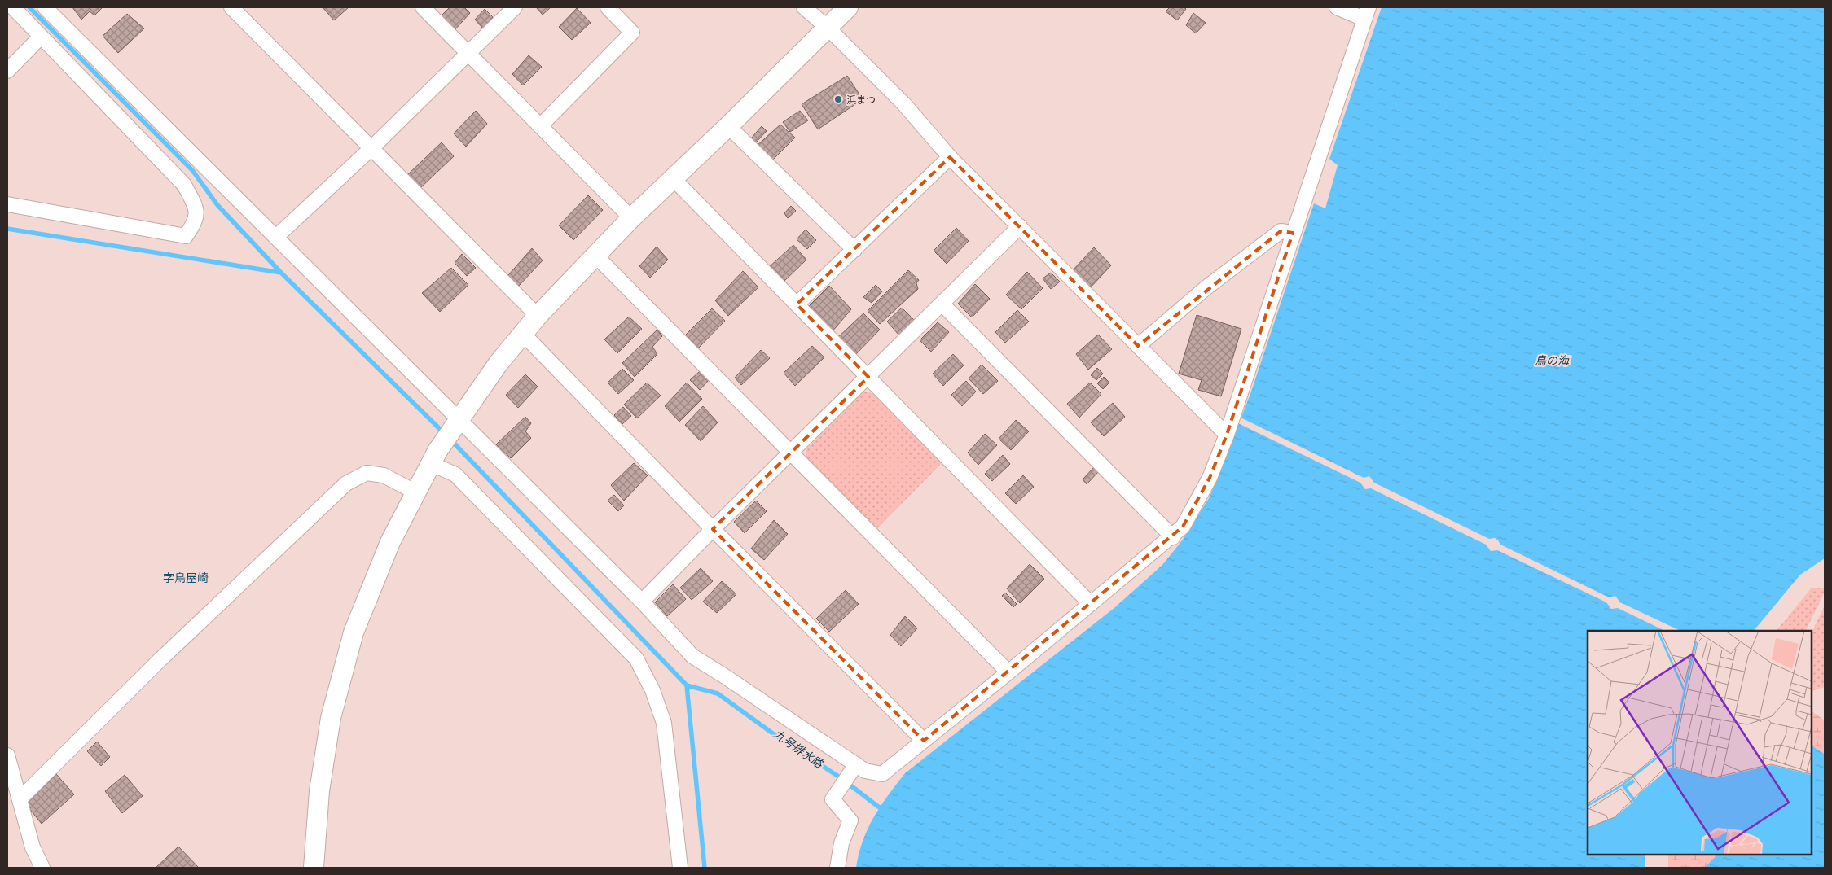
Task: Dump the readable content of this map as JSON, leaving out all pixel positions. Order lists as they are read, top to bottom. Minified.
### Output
{"districts":["字鳥屋崎"],"water":["鳥の海","九号排水路"],"places":["浜まつ"]}
